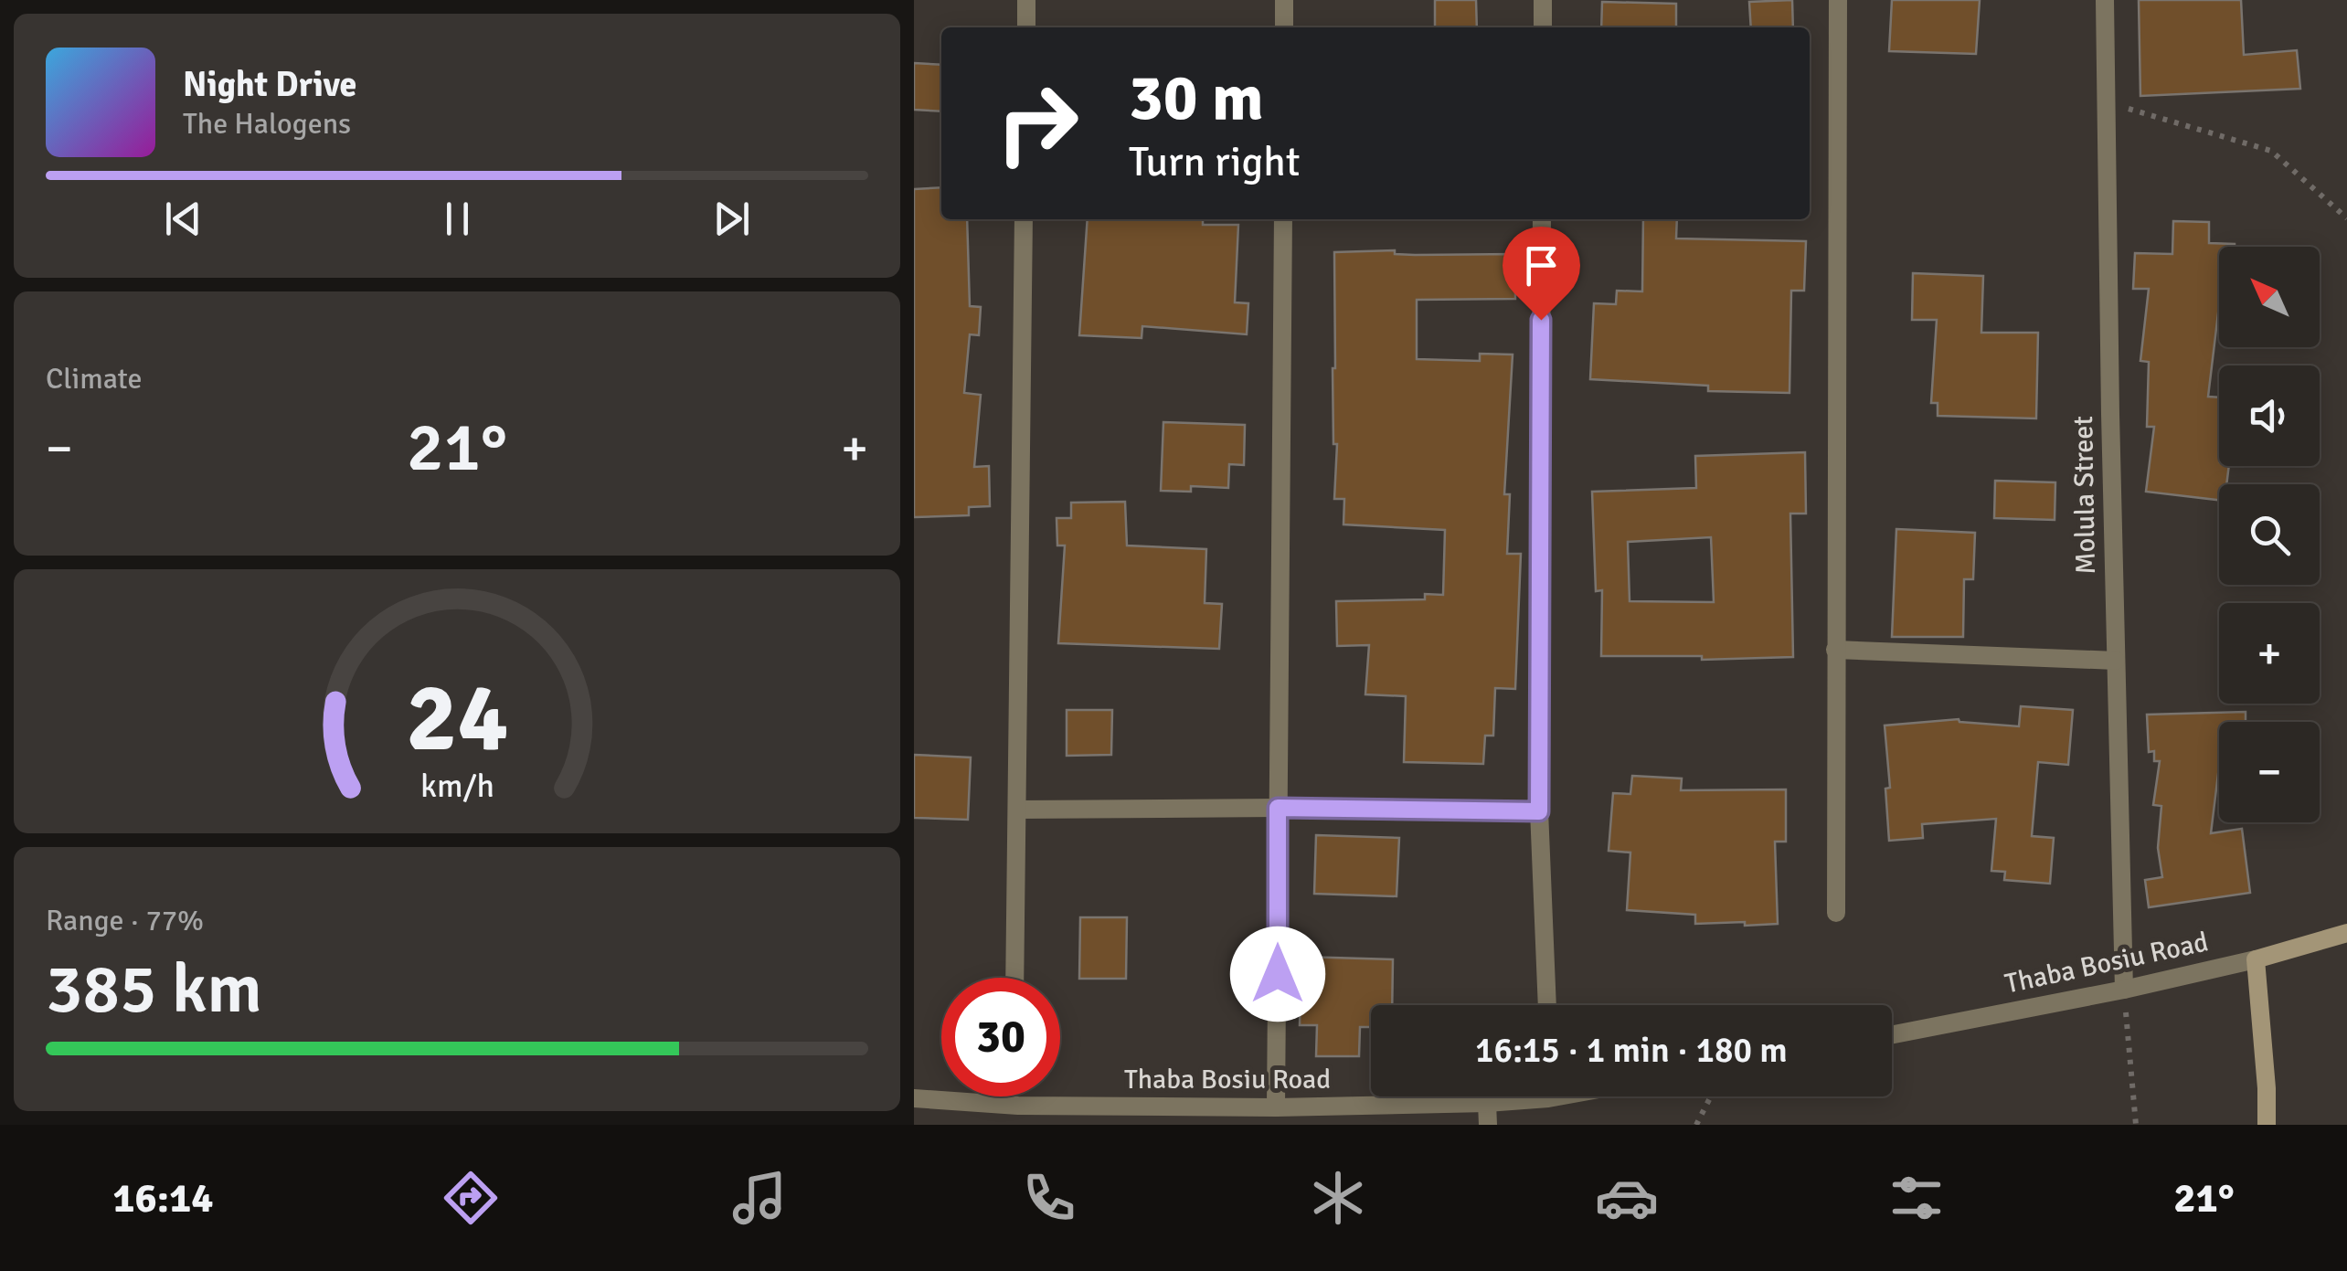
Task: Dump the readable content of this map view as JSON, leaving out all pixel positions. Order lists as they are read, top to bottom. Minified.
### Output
{"streets":{"main road":["Thaba Bosiu Road"],"street":["Molula Street"]},"crossings":[["Molula Street","Thaba Bosiu Road"]],"north":"top left","page":{"turn":["30 m","Turn right"],"song":["Night Drive","The Halogens"],"map_buttons":["+","−"],"tile":["Climate",["Range · 77%","385 km"]],"heat":["−","21°","+"],"limit":"30","trip":"16:15 · 1 min · 180 m","tabs":["16:14","21°"],"gauge":["24","km/h"]}}
